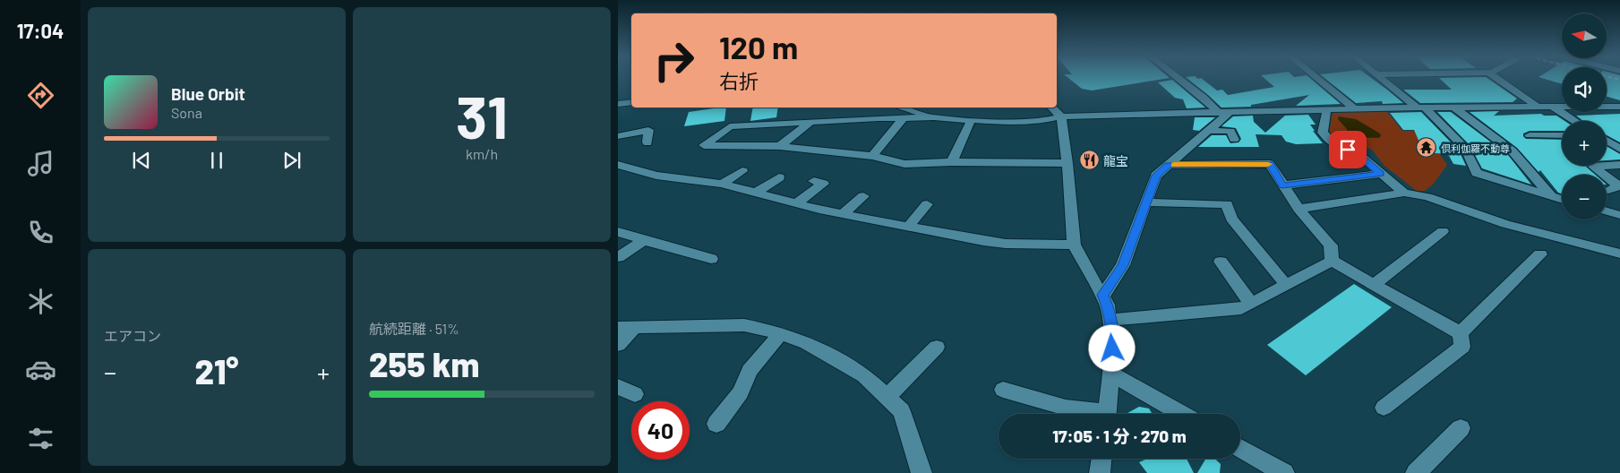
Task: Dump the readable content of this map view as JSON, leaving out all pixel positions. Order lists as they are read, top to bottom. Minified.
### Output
{"places":{"temple":["倶利伽羅不動尊"],"restaurant":["龍宝"]},"north":"left","page":{"tabs":"17:04","tile":[["31","km/h"],"エアコン",["航続距離 · 51%","255 km"]],"map_buttons":["+","−"],"turn":["120 m","右折"],"song":["Blue Orbit","Sona"],"heat":["−","21°","+"],"limit":"40","trip":"17:05 · 1 分 · 270 m"}}
